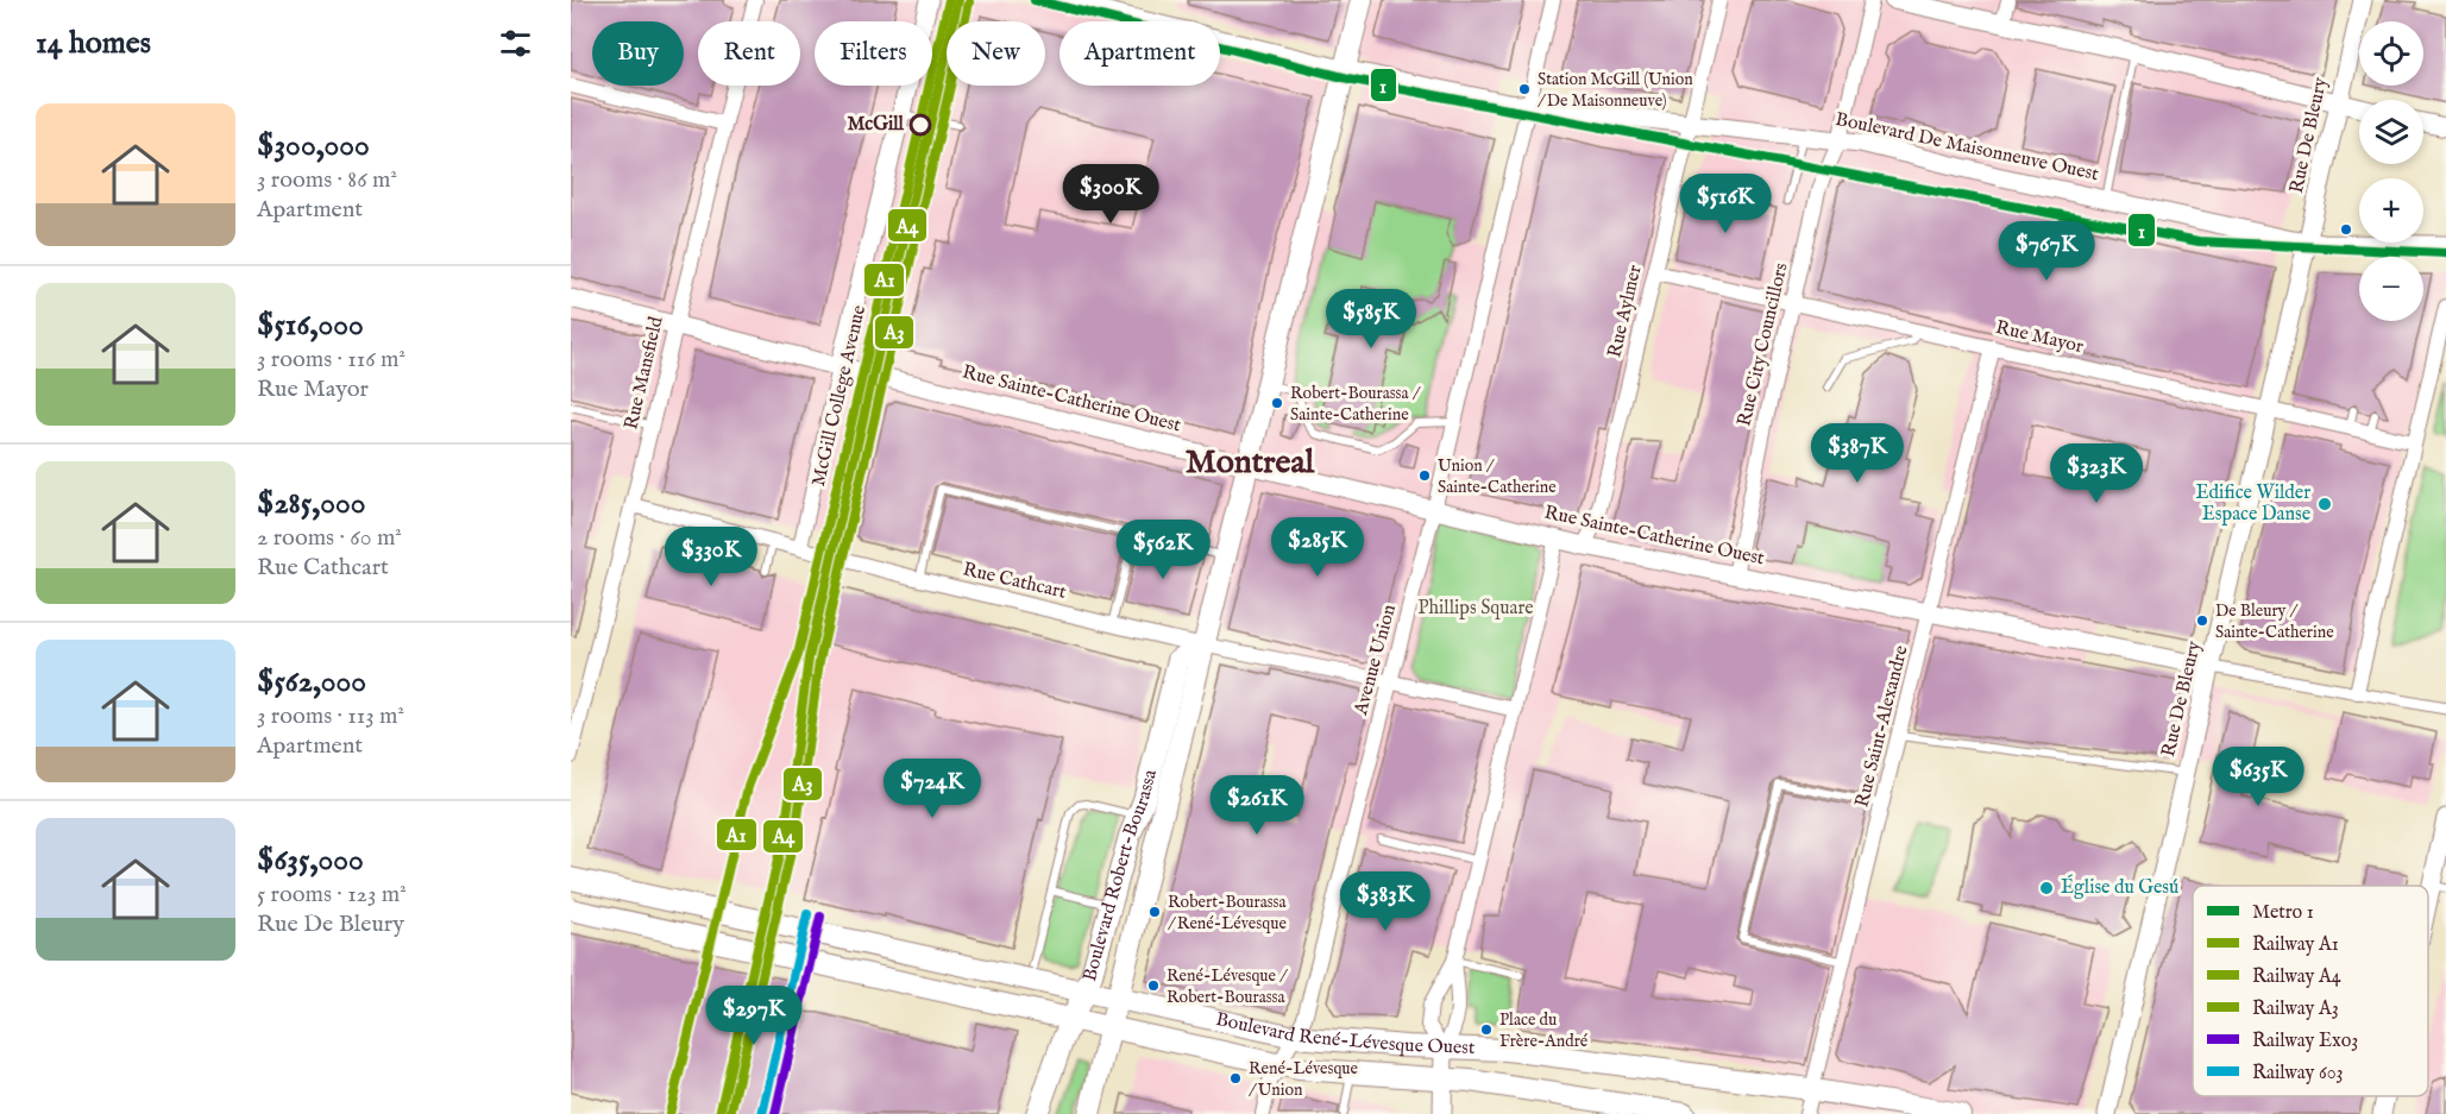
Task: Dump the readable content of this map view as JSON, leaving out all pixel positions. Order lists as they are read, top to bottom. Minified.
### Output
{"streets":{"main road":["Boulevard Robert-Bourassa","Boulevard René-Lévesque Ouest"],"street":["Rue De Bleury","Boulevard De Maisonneuve Ouest","Rue Aylmer","Rue Mayor","Rue City Councillors","Rue Mansfield","McGill College Avenue","Rue Sainte-Catherine Ouest","Rue Cathcart","Avenue Union","Rue Saint-Alexandre"]},"crossings":[["Rue De Bleury","Boulevard De Maisonneuve Ouest"],["Rue De Bleury","Rue Mayor"],["Rue De Bleury","Rue Sainte-Catherine Ouest"],["Boulevard De Maisonneuve Ouest","Rue Aylmer"],["Boulevard De Maisonneuve Ouest","Rue City Councillors"],["Boulevard De Maisonneuve Ouest","Avenue Union"],["Boulevard De Maisonneuve Ouest","Boulevard Robert-Bourassa"],["Rue Aylmer","Rue Mayor"],["Rue Aylmer","Rue Sainte-Catherine Ouest"],["Rue Mayor","Rue City Councillors"],["Rue Mayor","Rue Saint-Alexandre"],["Rue City Councillors","Rue Sainte-Catherine Ouest"],["Rue Mansfield","Rue Sainte-Catherine Ouest"],["Rue Mansfield","Rue Cathcart"],["McGill College Avenue","Rue Sainte-Catherine Ouest"],["McGill College Avenue","Rue Cathcart"],["Rue Sainte-Catherine Ouest","Avenue Union"],["Rue Sainte-Catherine Ouest","Rue Saint-Alexandre"],["Rue Sainte-Catherine Ouest","Boulevard Robert-Bourassa"],["Rue Cathcart","Avenue Union"],["Rue Cathcart","Boulevard Robert-Bourassa"],["Avenue Union","Boulevard René-Lévesque Ouest"],["Rue Saint-Alexandre","Boulevard René-Lévesque Ouest"],["Boulevard Robert-Bourassa","Boulevard René-Lévesque Ouest"]],"districts":["Montreal"],"parks":["Phillips Square"],"places":["Station McGill (Union / De Maisonneuve)","McGill","Robert-Bourassa / Sainte-Catherine","Union / Sainte-Catherine","Edifice Wilder Espace Danse","De Bleury / Sainte-Catherine","Église du Gesú","Robert-Bourassa / René-Lévesque","René-Lévesque / Robert-Bourassa","Place du Frère-André","René-Lévesque / Union"],"lines":["metro line 1","rail line A1","rail line A4","rail line A3","rail line 603","rail line Exo3"],"legend":["Metro 1","Railway A1","Railway A4","Railway A3","Railway Exo3","Railway 603"],"page":{"heading":"14 homes","map_buttons":["+","−"],"chip":["Buy","Rent","Filters","New","Apartment"],"list":[{"name":"$300,000","note":"3 rooms · 86 m² · Apartment"},{"name":"$516,000","note":"3 rooms · 116 m² · Rue Mayor"},{"name":"$285,000","note":"2 rooms · 60 m² · Rue Cathcart"},{"name":"$562,000","note":"3 rooms · 113 m² · Apartment"},{"name":"$635,000","note":"5 rooms · 123 m² · Rue De Bleury"}],"price":["$300K","$516K","$767K","$585K","$387K","$323K","$285K","$562K","$330K","$635K","$724K","$261K","$383K","$297K"]}}
